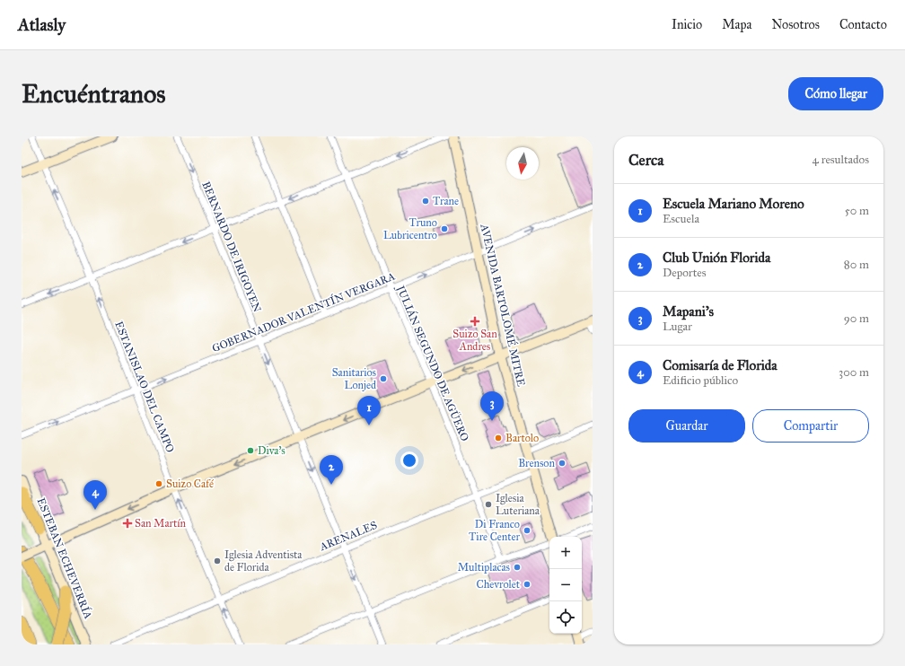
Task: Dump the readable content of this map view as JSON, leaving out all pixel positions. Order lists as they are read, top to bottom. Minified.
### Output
{"streets":{"street":["BERNARDO DE IRIGOYEN","AVENIDA BARTOLOMÉ MITRE","GOBERNADOR VALENTÍN VERGARA","JULIÁN SEGUNDO DE AGÜERO","ESTANISLAO DEL CAMPO","ARENALES","ESTEBAN ECHEVERRÍA"]},"crossings":[["BERNARDO DE IRIGOYEN","GOBERNADOR VALENTÍN VERGARA"],["BERNARDO DE IRIGOYEN","ARENALES"],["AVENIDA BARTOLOMÉ MITRE","GOBERNADOR VALENTÍN VERGARA"],["AVENIDA BARTOLOMÉ MITRE","ARENALES"],["GOBERNADOR VALENTÍN VERGARA","JULIÁN SEGUNDO DE AGÜERO"],["GOBERNADOR VALENTÍN VERGARA","ESTANISLAO DEL CAMPO"],["JULIÁN SEGUNDO DE AGÜERO","ARENALES"],["ESTANISLAO DEL CAMPO","ARENALES"]],"one_way":["BERNARDO DE IRIGOYEN","GOBERNADOR VALENTÍN VERGARA","ESTANISLAO DEL CAMPO"],"places":{"other":["Trane","Truno Lubricentro","Sanitarios Lonjed","Bartolo","Diva's","Brenson","Suizo Café","Iglesia Luteriana","Di Franco Tire Center","Iglesia Adventista de Florida","Multiplacas","Chevrolet"],"health":["Suizo San Andres","San Martín"]},"north":"bottom","page":{"header":"Atlasly","nav":["Inicio","Mapa","Nosotros","Contacto"],"buttons":["Cómo llegar",["Guardar","Compartir"]],"title":"Encuéntranos","heading":["Cerca","4 resultados"],"list":[{"mark":"1","name":"Escuela Mariano Moreno","note":"Escuela","value":"50 m"},{"mark":"2","name":"Club Unión Florida","note":"Deportes","value":"80 m"},{"mark":"3","name":"Mapani's","note":"Lugar","value":"90 m"},{"mark":"4","name":"Comisaría de Florida","note":"Edificio público","value":"300 m"}],"pins":["3","1","2","4"],"map_buttons":["+","−"]}}
